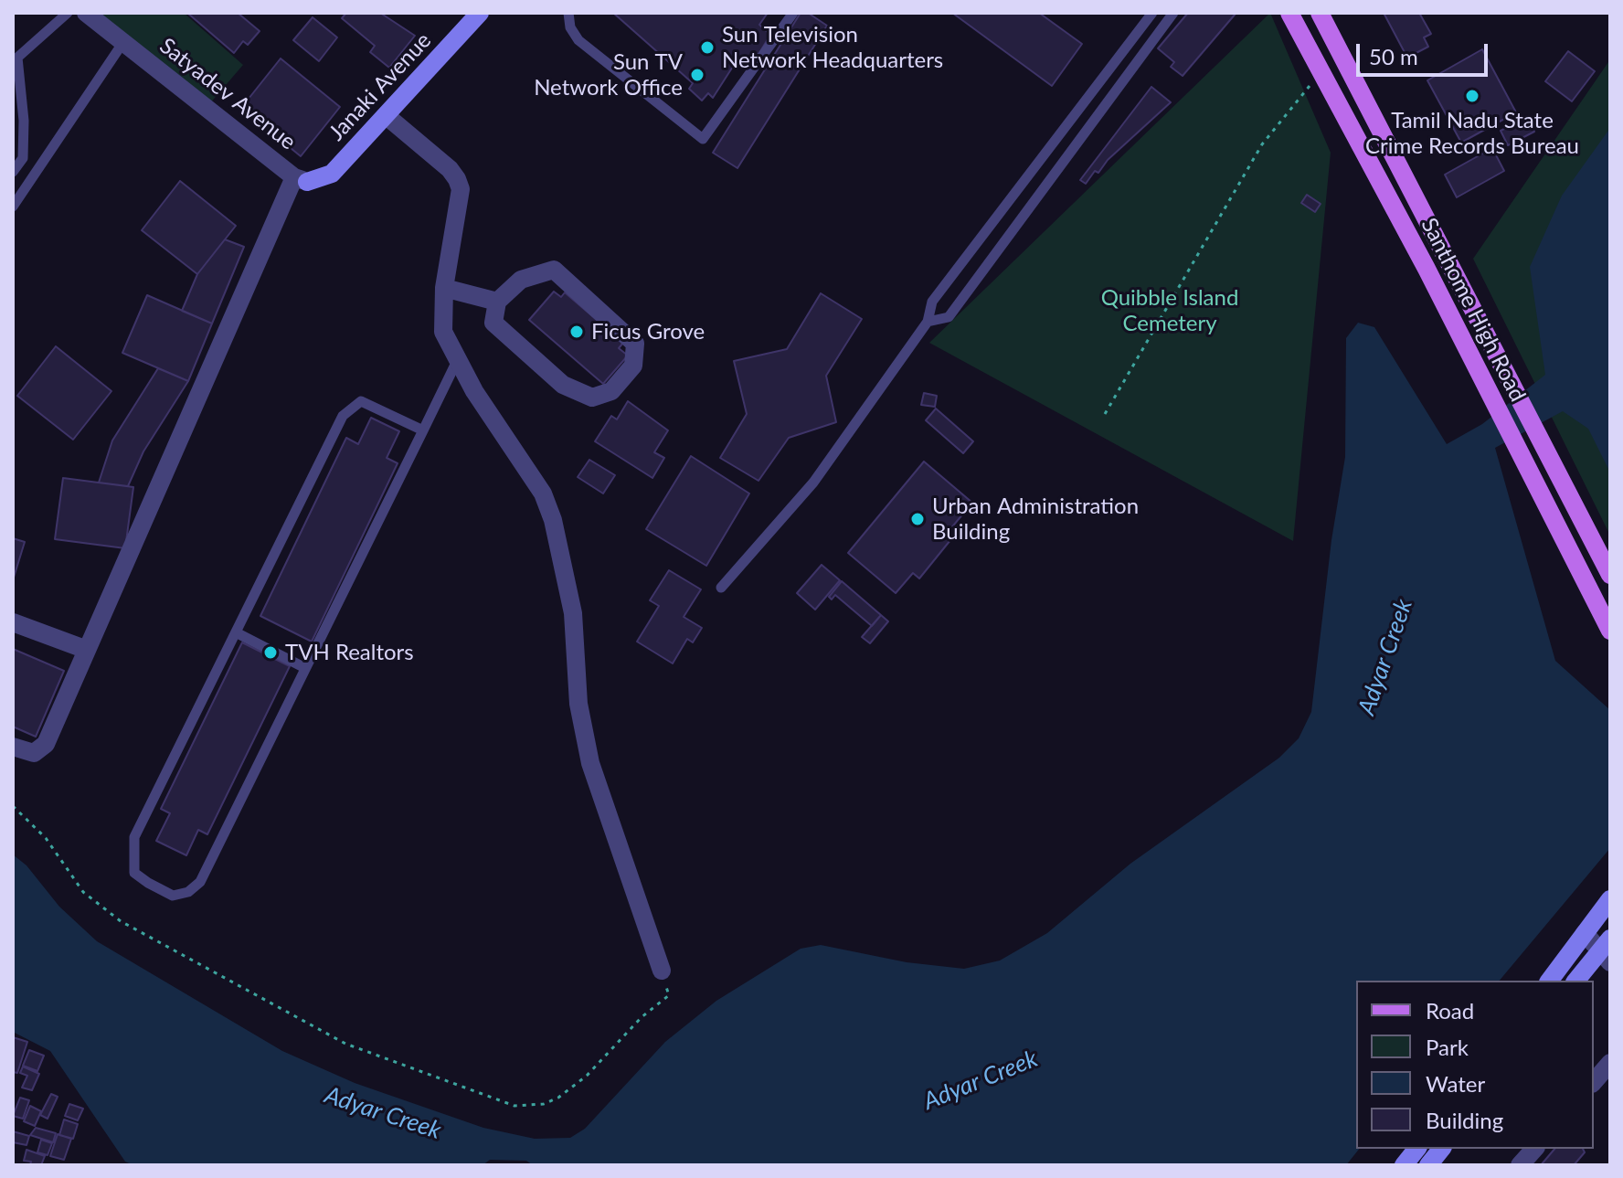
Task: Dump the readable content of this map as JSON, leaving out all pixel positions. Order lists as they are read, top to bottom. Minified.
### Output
{"streets":{"main road":["Santhome High Road"],"street":["Janaki Avenue","Satyadev Avenue"]},"crossings":[["Janaki Avenue","Satyadev Avenue"]],"water":["Adyar Creek"],"parks":["Quibble Island Cemetery"],"places":["Sun Television Network Headquarters","Sun TV Network Office","Tamil Nadu State Crime Records Bureau","Ficus Grove","Urban Administration Building","TVH Realtors"],"legend":["Road","Park","Water","Building"],"scale_bar":"50 m"}
